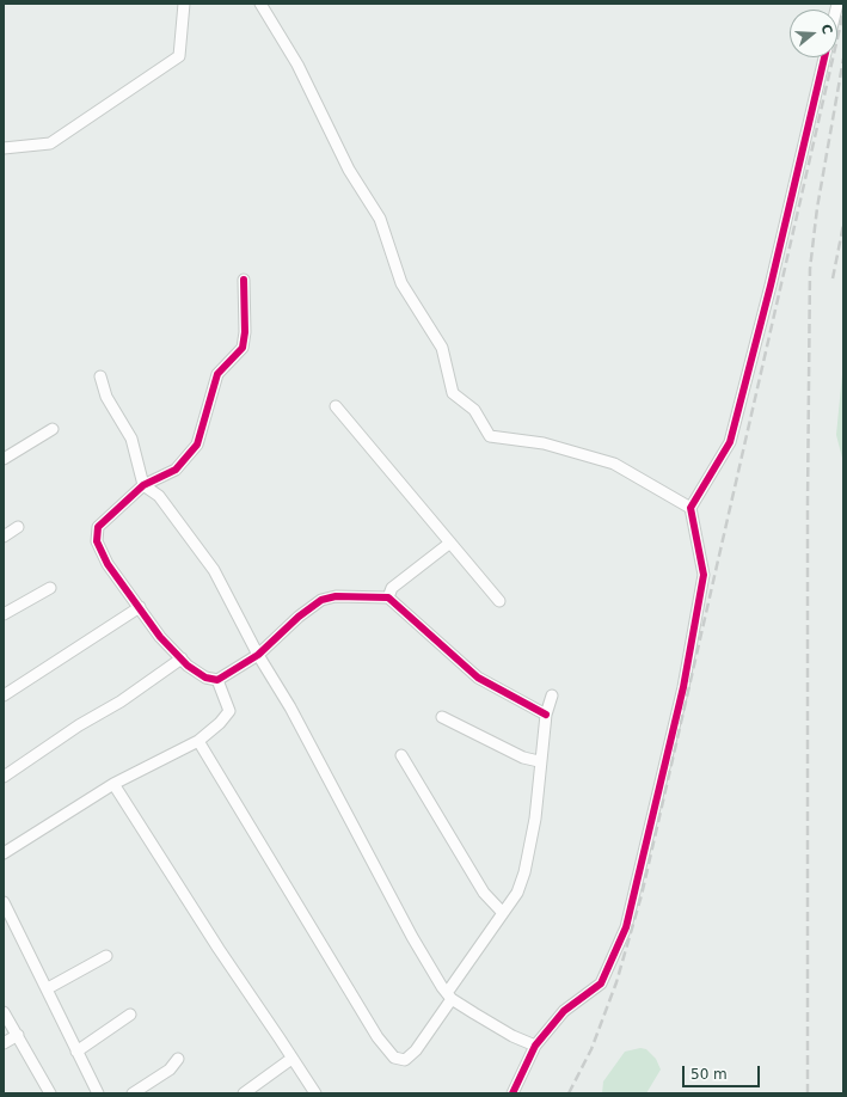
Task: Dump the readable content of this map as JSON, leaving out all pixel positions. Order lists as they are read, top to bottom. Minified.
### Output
{"scale_bar":"50 m","north":"right"}
